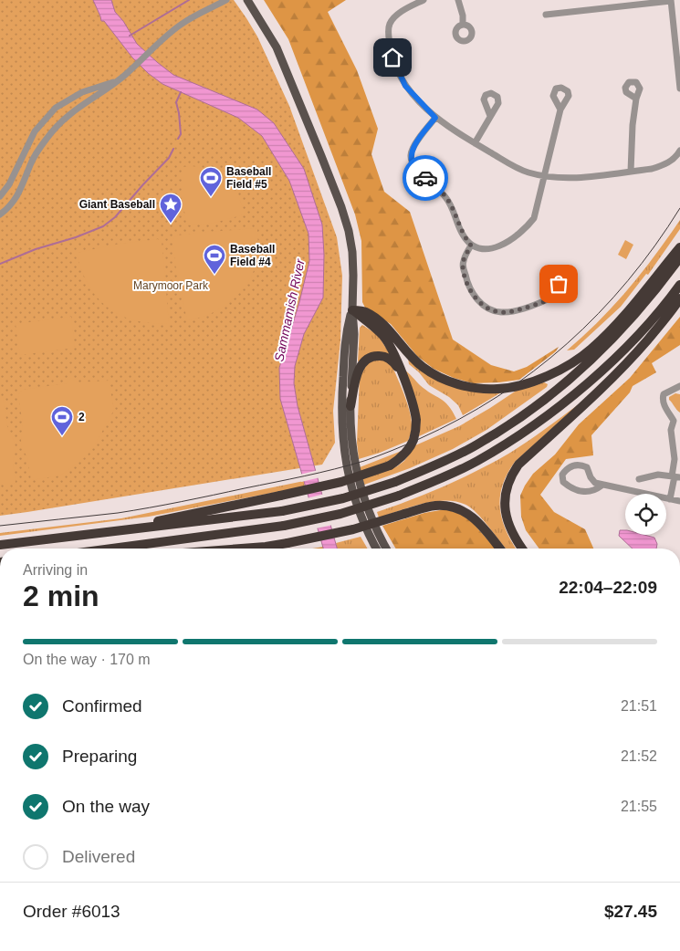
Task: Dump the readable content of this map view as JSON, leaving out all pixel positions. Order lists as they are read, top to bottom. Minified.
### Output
{"water":["Sammamish River"],"parks":["Marymoor Park"],"places":{"sports":["Baseball Field #5","Baseball Field #4","2"],"place":["Giant Baseball"]},"page":{"heading":["2 min","Arriving in","22:04–22:09"],"panel":["Order #6013","$27.45"],"bar":"On the way · 170 m","list":[["Confirmed","21:51"],["Preparing","21:52"],["On the way","21:55"],"Delivered"]}}
